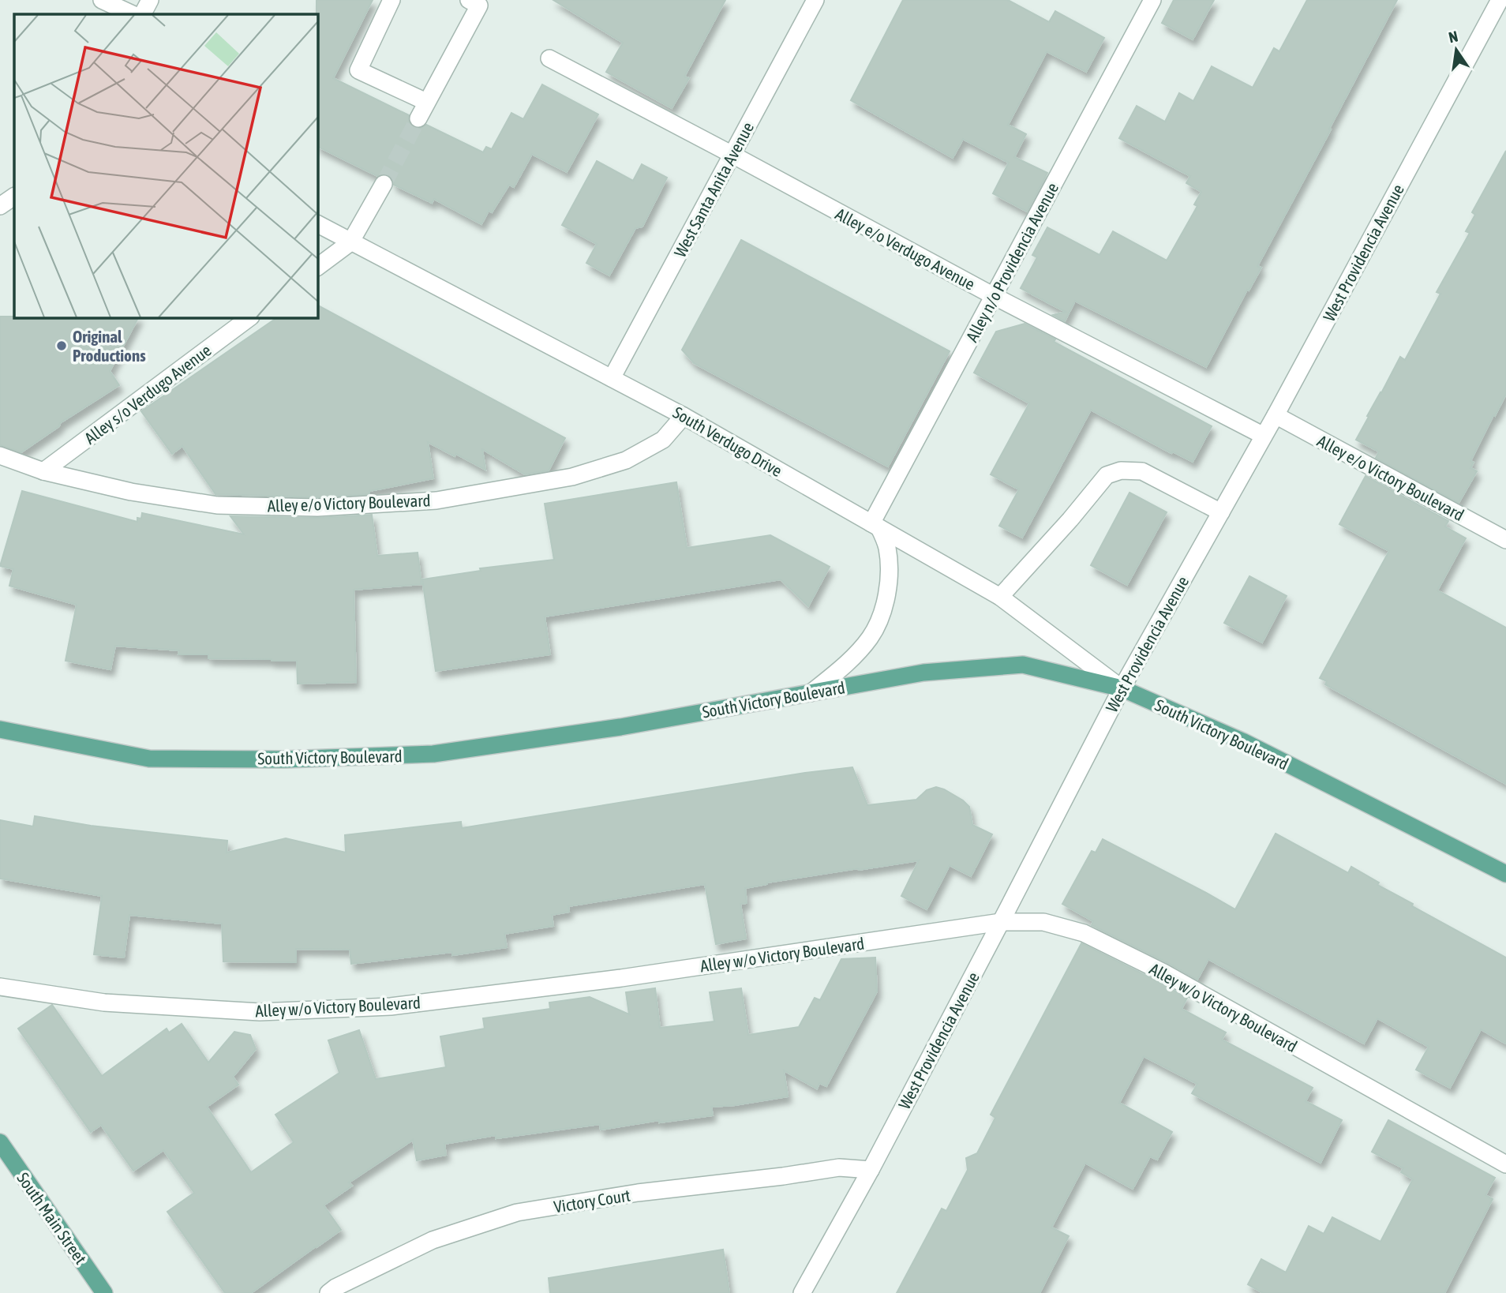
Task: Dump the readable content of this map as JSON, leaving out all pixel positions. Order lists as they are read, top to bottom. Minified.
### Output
{"streets":{"main road":["South Victory Boulevard","South Main Street"],"street":["West Santa Anita Avenue","Alley e/o Verdugo Avenue","West Providencia Avenue","Alley n/o Providencia Avenue","Alley s/o Verdugo Avenue","South Verdugo Drive","Alley e/o Victory Boulevard","Alley w/o Victory Boulevard","Victory Court"]},"crossings":[["West Santa Anita Avenue","Alley e/o Verdugo Avenue"],["West Santa Anita Avenue","South Verdugo Drive"],["Alley e/o Verdugo Avenue","West Providencia Avenue"],["Alley e/o Verdugo Avenue","Alley n/o Providencia Avenue"],["West Providencia Avenue","South Verdugo Drive"],["West Providencia Avenue","Alley e/o Victory Boulevard"],["West Providencia Avenue","South Victory Boulevard"],["West Providencia Avenue","Alley w/o Victory Boulevard"],["West Providencia Avenue","Victory Court"],["Alley n/o Providencia Avenue","South Verdugo Drive"],["Alley s/o Verdugo Avenue","Alley e/o Victory Boulevard"],["South Verdugo Drive","Alley e/o Victory Boulevard"],["South Verdugo Drive","South Victory Boulevard"]],"places":["Original Productions"],"north":"top"}
